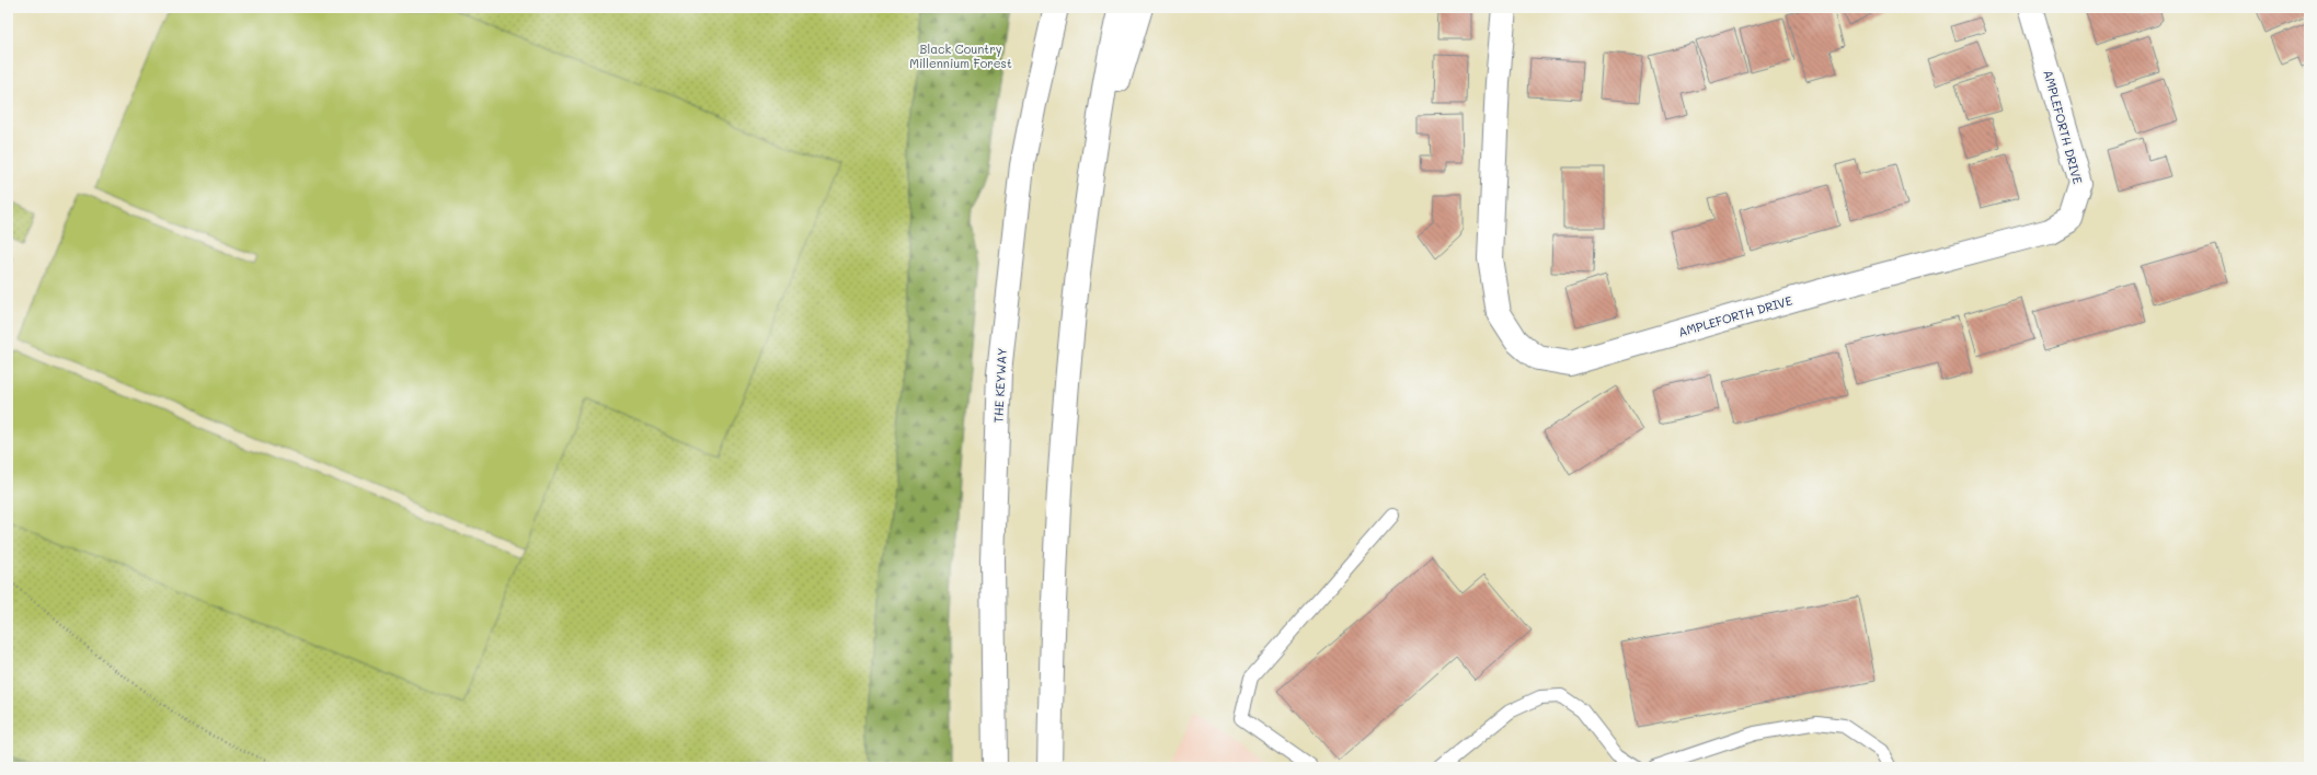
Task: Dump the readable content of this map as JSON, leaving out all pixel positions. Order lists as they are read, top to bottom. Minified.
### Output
{"streets":{"main road":["AMPLEFORTH DRIVE","THE KEYWAY"]},"parks":["Black Country Millennium Forest"]}
